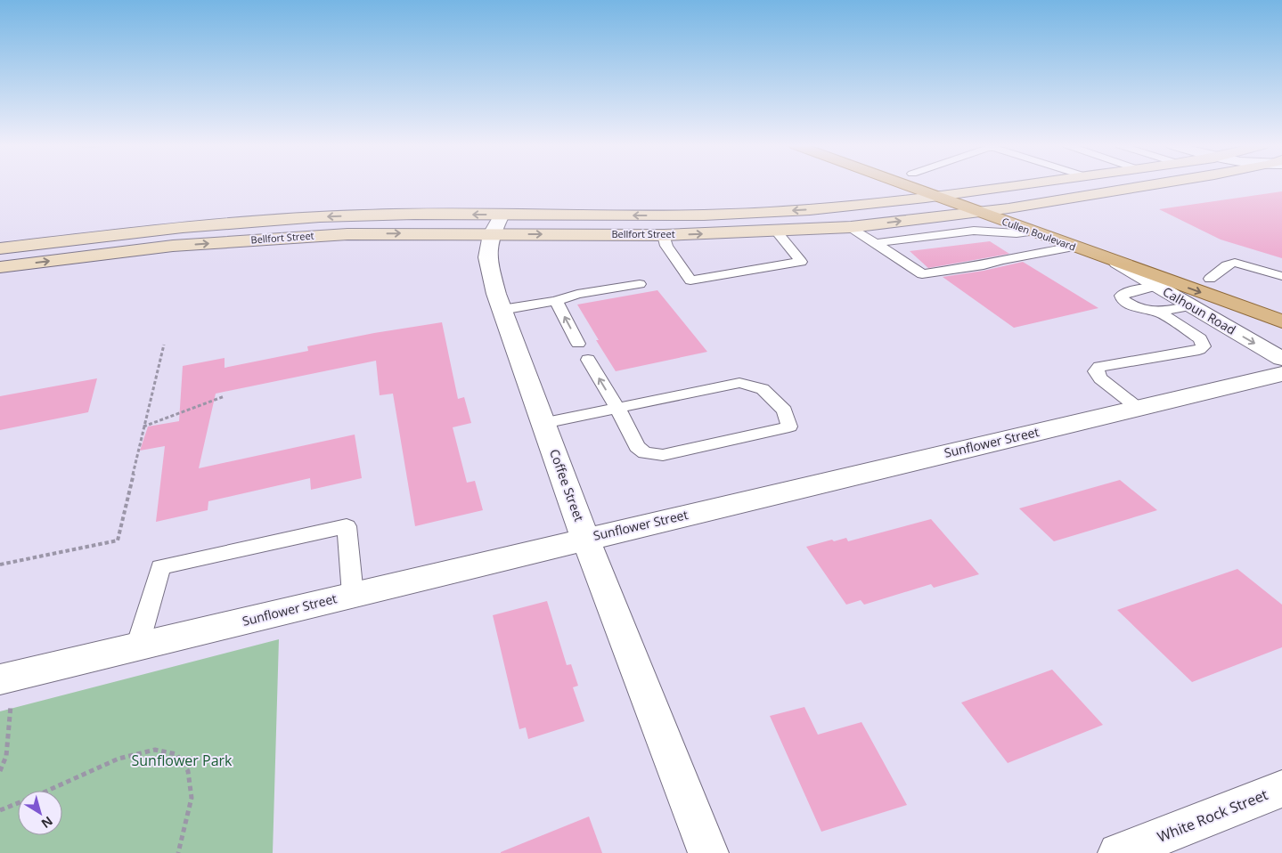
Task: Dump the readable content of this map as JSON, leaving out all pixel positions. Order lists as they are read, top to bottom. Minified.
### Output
{"streets":{"main road":["Bellfort Street","Cullen Boulevard"],"street":["Calhoun Road","Sunflower Street","Coffee Street","White Rock Street"]},"crossings":[["Bellfort Street","Cullen Boulevard"],["Bellfort Street","Coffee Street"],["Cullen Boulevard","Calhoun Road"],["Sunflower Street","Coffee Street"]],"one_way":["Calhoun Road"],"parks":["Sunflower Park"],"north":"bottom right"}
